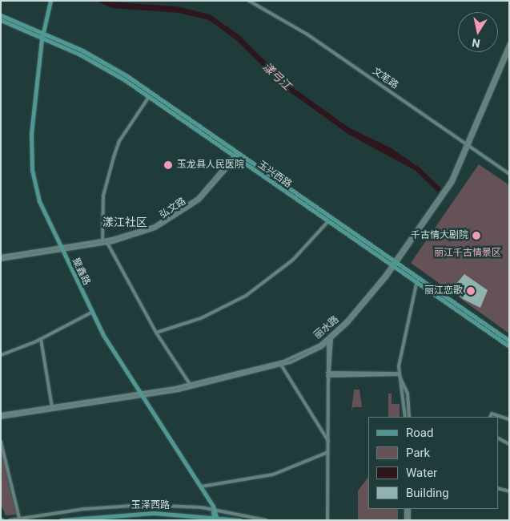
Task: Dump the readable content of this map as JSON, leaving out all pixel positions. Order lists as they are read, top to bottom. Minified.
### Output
{"streets":{"main road":["玉兴西路","聚鑫路","玉泽西路"],"street":["文笔路","弘文路","丽水路"]},"crossings":[["文笔路","丽水路"],["玉兴西路","弘文路"],["玉兴西路","聚鑫路"],["玉兴西路","丽水路"],["弘文路","聚鑫路"],["聚鑫路","丽水路"],["聚鑫路","玉泽西路"]],"districts":["漾江社区"],"water":["漾弓江"],"parks":["丽江千古情景区"],"places":["玉龙县人民医院","千古情大剧院","丽江恋歌"],"legend":["Road","Park","Water","Building"],"north":"bottom"}
